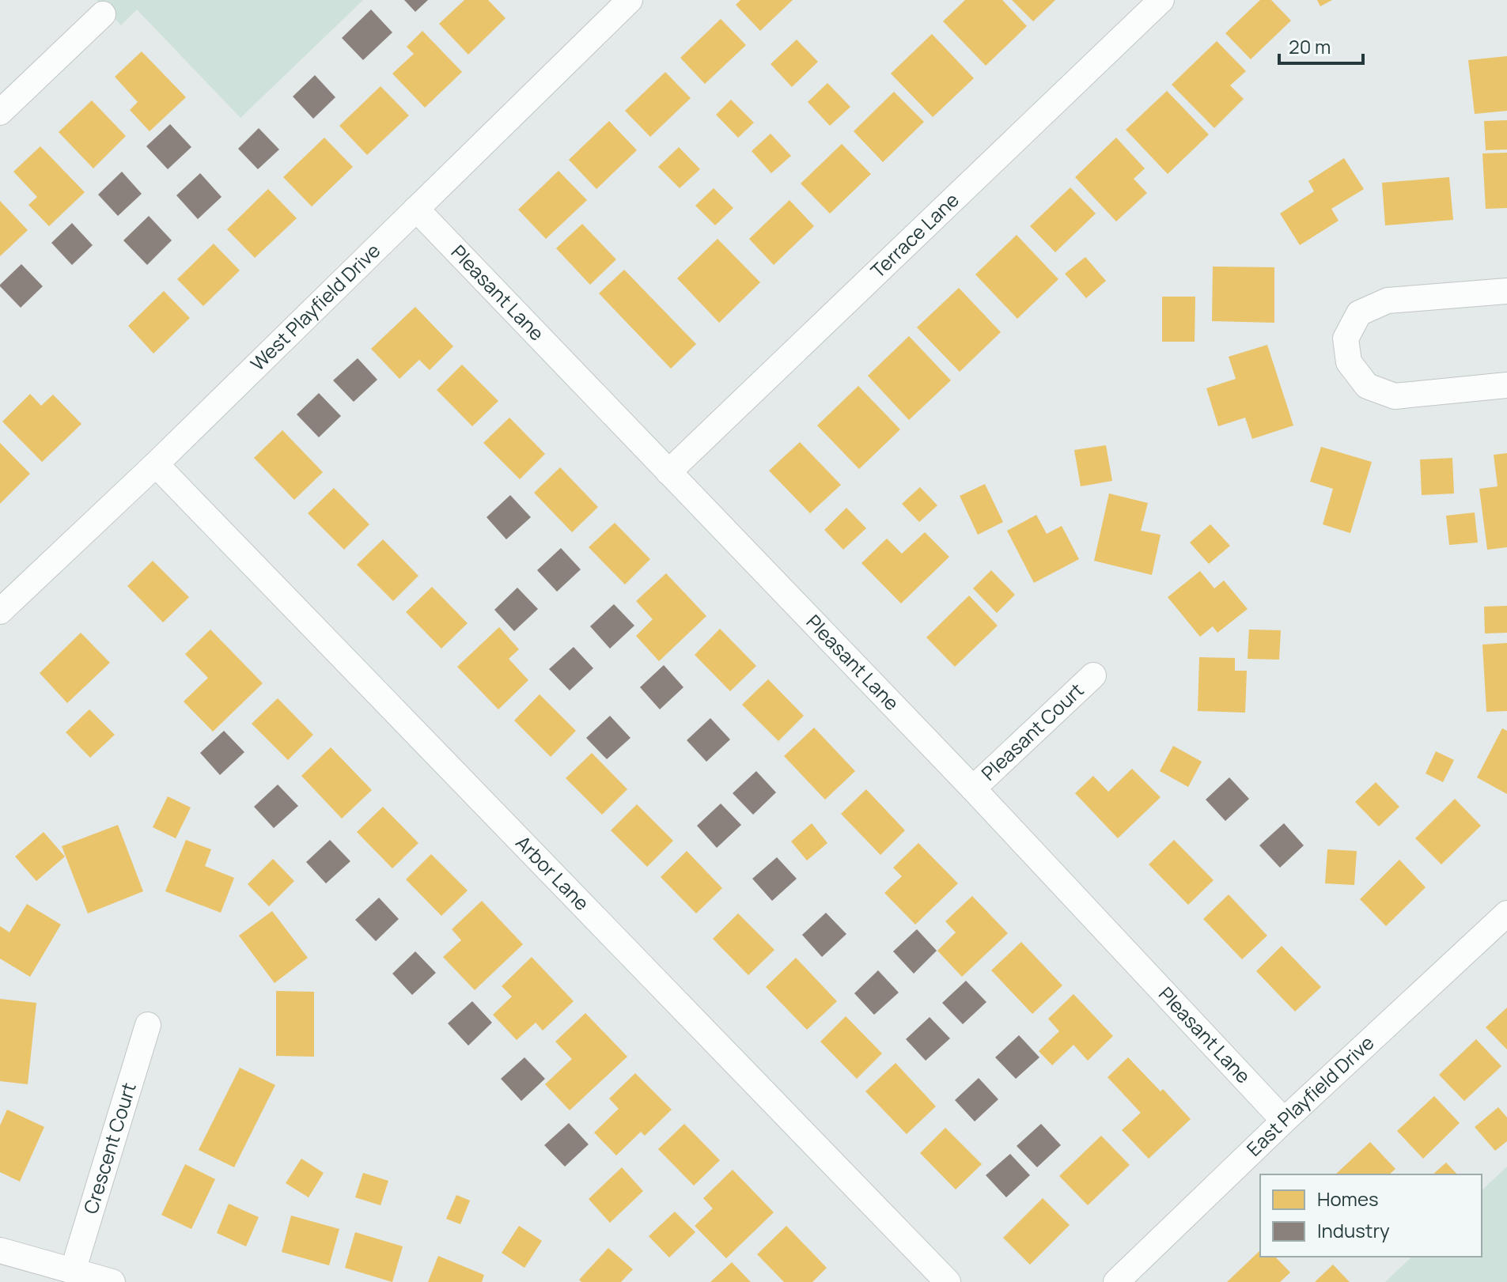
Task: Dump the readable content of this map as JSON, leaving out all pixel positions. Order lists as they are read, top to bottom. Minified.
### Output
{"streets":{"street":["Terrace Lane","Pleasant Lane","West Playfield Drive","Pleasant Court","Arbor Lane","East Playfield Drive","Crescent Court"]},"crossings":[["Terrace Lane","Pleasant Lane"],["Pleasant Lane","West Playfield Drive"],["Pleasant Lane","Pleasant Court"],["Pleasant Lane","East Playfield Drive"],["West Playfield Drive","Arbor Lane"]],"legend":["Homes","Industry"],"scale_bar":"20 m"}
